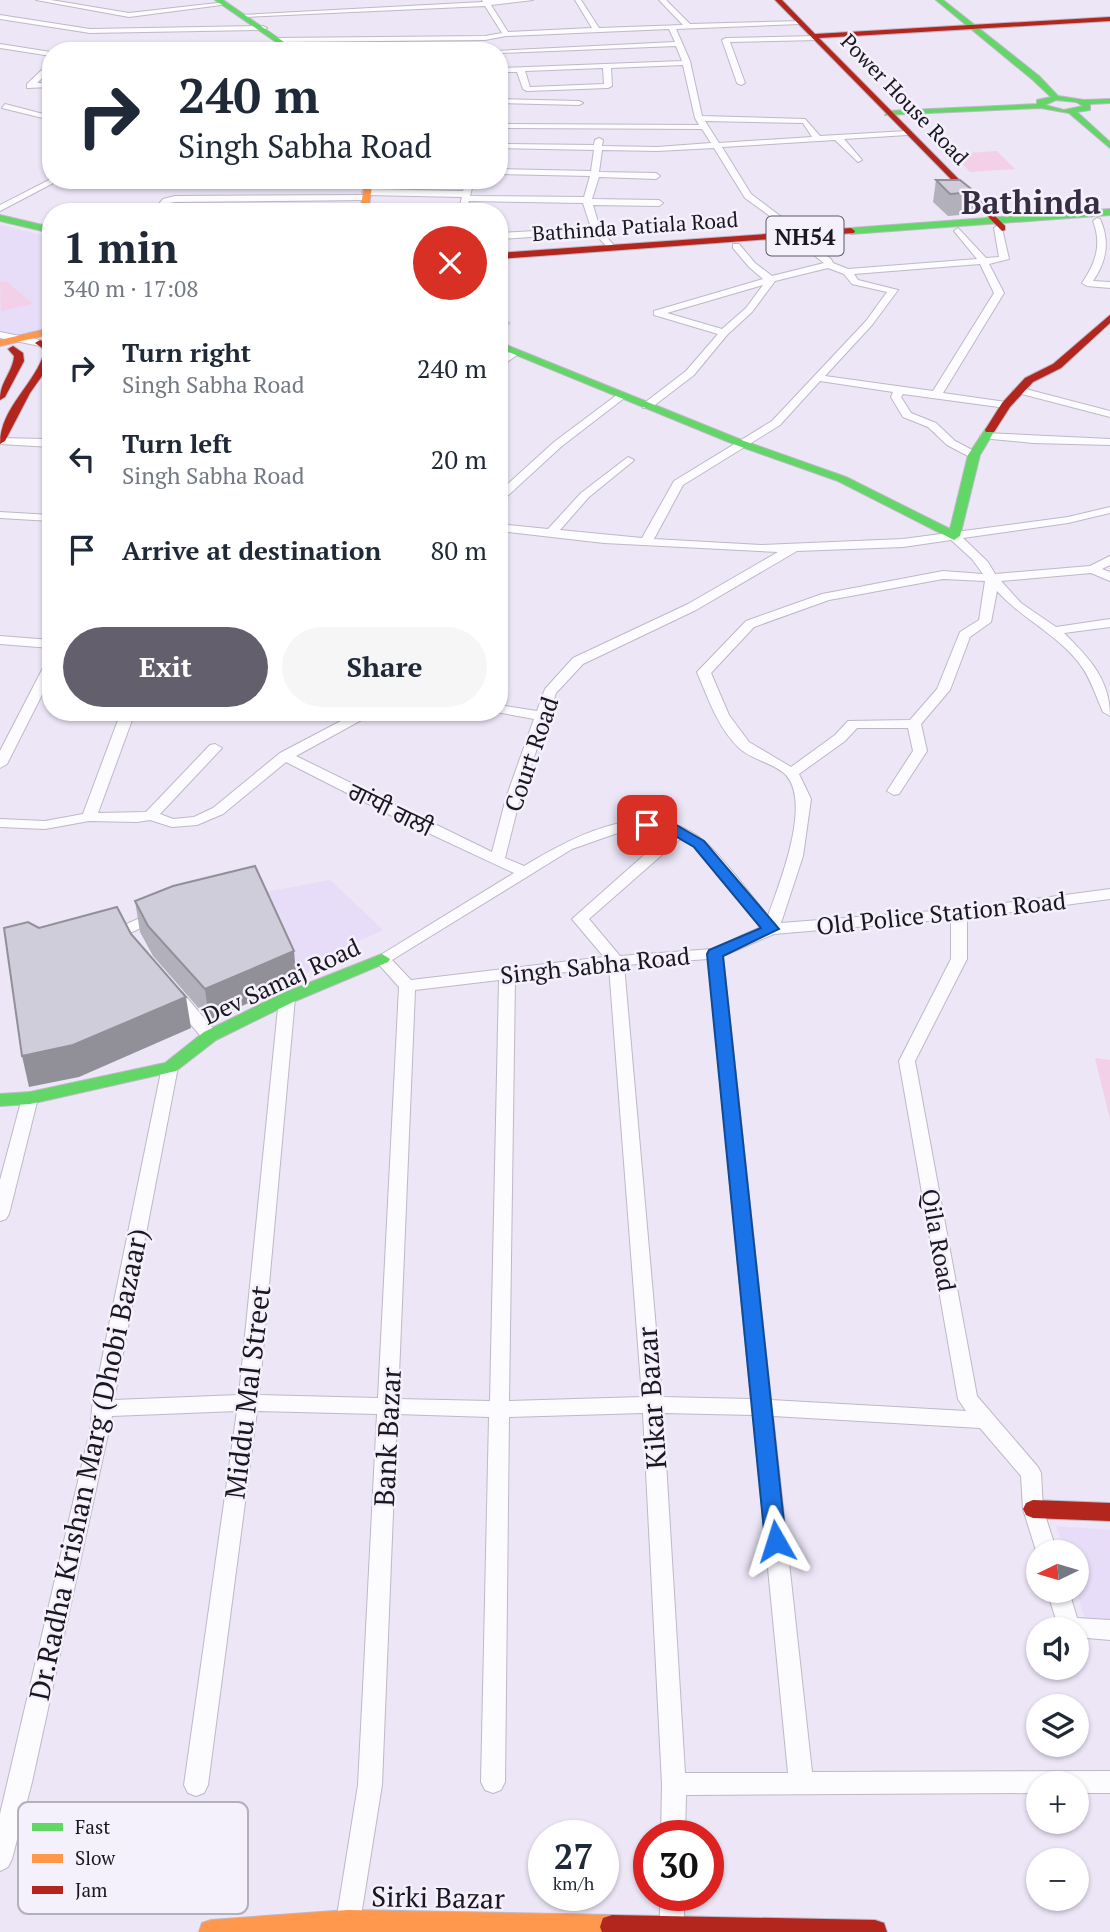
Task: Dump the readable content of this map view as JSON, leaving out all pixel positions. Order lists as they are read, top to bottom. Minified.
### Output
{"streets":{"main road":["Power House Road","Bathinda Patiala Road","NH54","Dev Samaj Road","Sirki Bazar"],"street":["Court Road","ਗਾਂਧੀ ਗਲੀ","Old Police Station Road","Singh Sabha Road","Qila Road","Middu Mal Street","Kikar Bazar","Bank Bazar","Dr.Radha Krishan Marg (Dhobi Bazaar)"]},"crossings":[["Power House Road","Bathinda Patiala Road"],["Power House Road","NH54"],["Bathinda Patiala Road","NH54"],["Court Road","ਗਾਂਧੀ ਗਲੀ"],["Old Police Station Road","Singh Sabha Road"],["Old Police Station Road","Qila Road"],["Singh Sabha Road","Kikar Bazar"],["Singh Sabha Road","Bank Bazar"],["Dev Samaj Road","Middu Mal Street"],["Dev Samaj Road","Dr.Radha Krishan Marg (Dhobi Bazaar)"],["Bank Bazar","Sirki Bazar"]],"districts":["Bathinda"],"legend":["Fast","Slow","Jam"],"north":"left","page":{"turn":["240 m","Singh Sabha Road"],"heading":["1 min","340 m · 17:08"],"list":[{"name":"Turn right","note":"Singh Sabha Road","value":"240 m"},{"name":"Turn left","note":"Singh Sabha Road","value":"20 m"},{"name":"Arrive at destination","value":"80 m"}],"buttons":["Exit","Share"],"map_buttons":["+","−"],"speed":"27 km/h","limit":"30"}}
